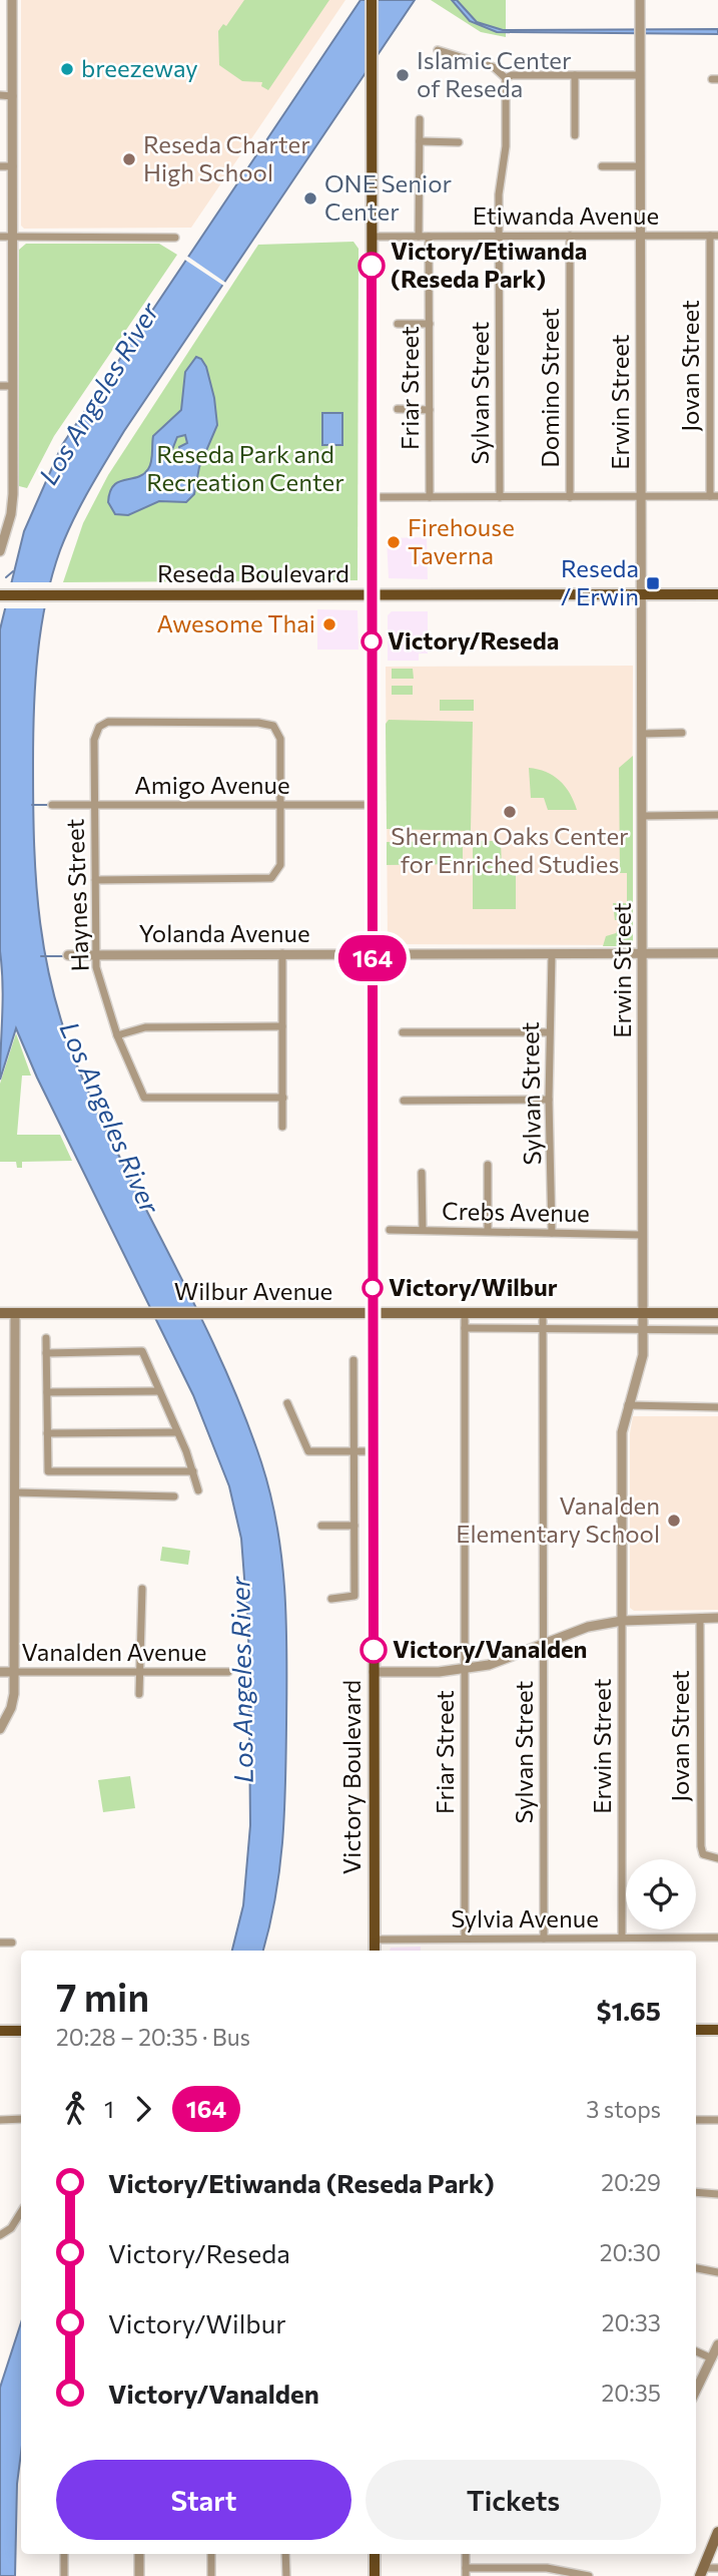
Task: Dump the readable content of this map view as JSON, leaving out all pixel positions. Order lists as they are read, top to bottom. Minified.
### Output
{"streets":{"main road":["Reseda Boulevard","Wilbur Avenue","Victory Boulevard"],"street":["Etiwanda Avenue","Jovan Street","Friar Street","Domino Street","Sylvan Street","Erwin Street","Amigo Avenue","Haynes Street","Yolanda Avenue","Crebs Avenue","Vanalden Avenue","Sylvia Avenue"]},"crossings":[["Etiwanda Avenue","Jovan Street"],["Etiwanda Avenue","Friar Street"],["Etiwanda Avenue","Domino Street"],["Etiwanda Avenue","Sylvan Street"],["Etiwanda Avenue","Erwin Street"],["Etiwanda Avenue","Victory Boulevard"],["Friar Street","Wilbur Avenue"],["Friar Street","Sylvia Avenue"],["Sylvan Street","Yolanda Avenue"],["Sylvan Street","Crebs Avenue"],["Sylvan Street","Wilbur Avenue"],["Sylvan Street","Sylvia Avenue"],["Erwin Street","Reseda Boulevard"],["Erwin Street","Yolanda Avenue"],["Erwin Street","Crebs Avenue"],["Erwin Street","Wilbur Avenue"],["Erwin Street","Sylvia Avenue"],["Reseda Boulevard","Victory Boulevard"],["Amigo Avenue","Haynes Street"],["Amigo Avenue","Victory Boulevard"],["Haynes Street","Yolanda Avenue"],["Yolanda Avenue","Victory Boulevard"],["Wilbur Avenue","Victory Boulevard"],["Victory Boulevard","Sylvia Avenue"]],"water":["Los Angeles River"],"parks":["Reseda Park and Recreation Center"],"places":{"other":["breezeway","Islamic Center of Reseda","Reseda Charter High School","ONE Senior Center","Victory/Etiwanda (Reseda Park)","Firehouse Taverna","Awesome Thai","Victory/Reseda","Sherman Oaks Center for Enriched Studies","Victory/Wilbur","Vanalden Elementary School","Victory/Vanalden"],"transit":["Reseda / Erwin"]},"lines":["bus line 164"],"page":{"on_map":"164","heading":["7 min","20:28 – 20:35 · Bus","$1.65"],"legs":["1","164","3 stops"],"list":[{"name":"Victory/Etiwanda (Reseda Park)","value":"20:29"},{"name":"Victory/Reseda","value":"20:30"},{"name":"Victory/Wilbur","value":"20:33"},{"name":"Victory/Vanalden","value":"20:35"}],"buttons":["Start","Tickets"]}}
